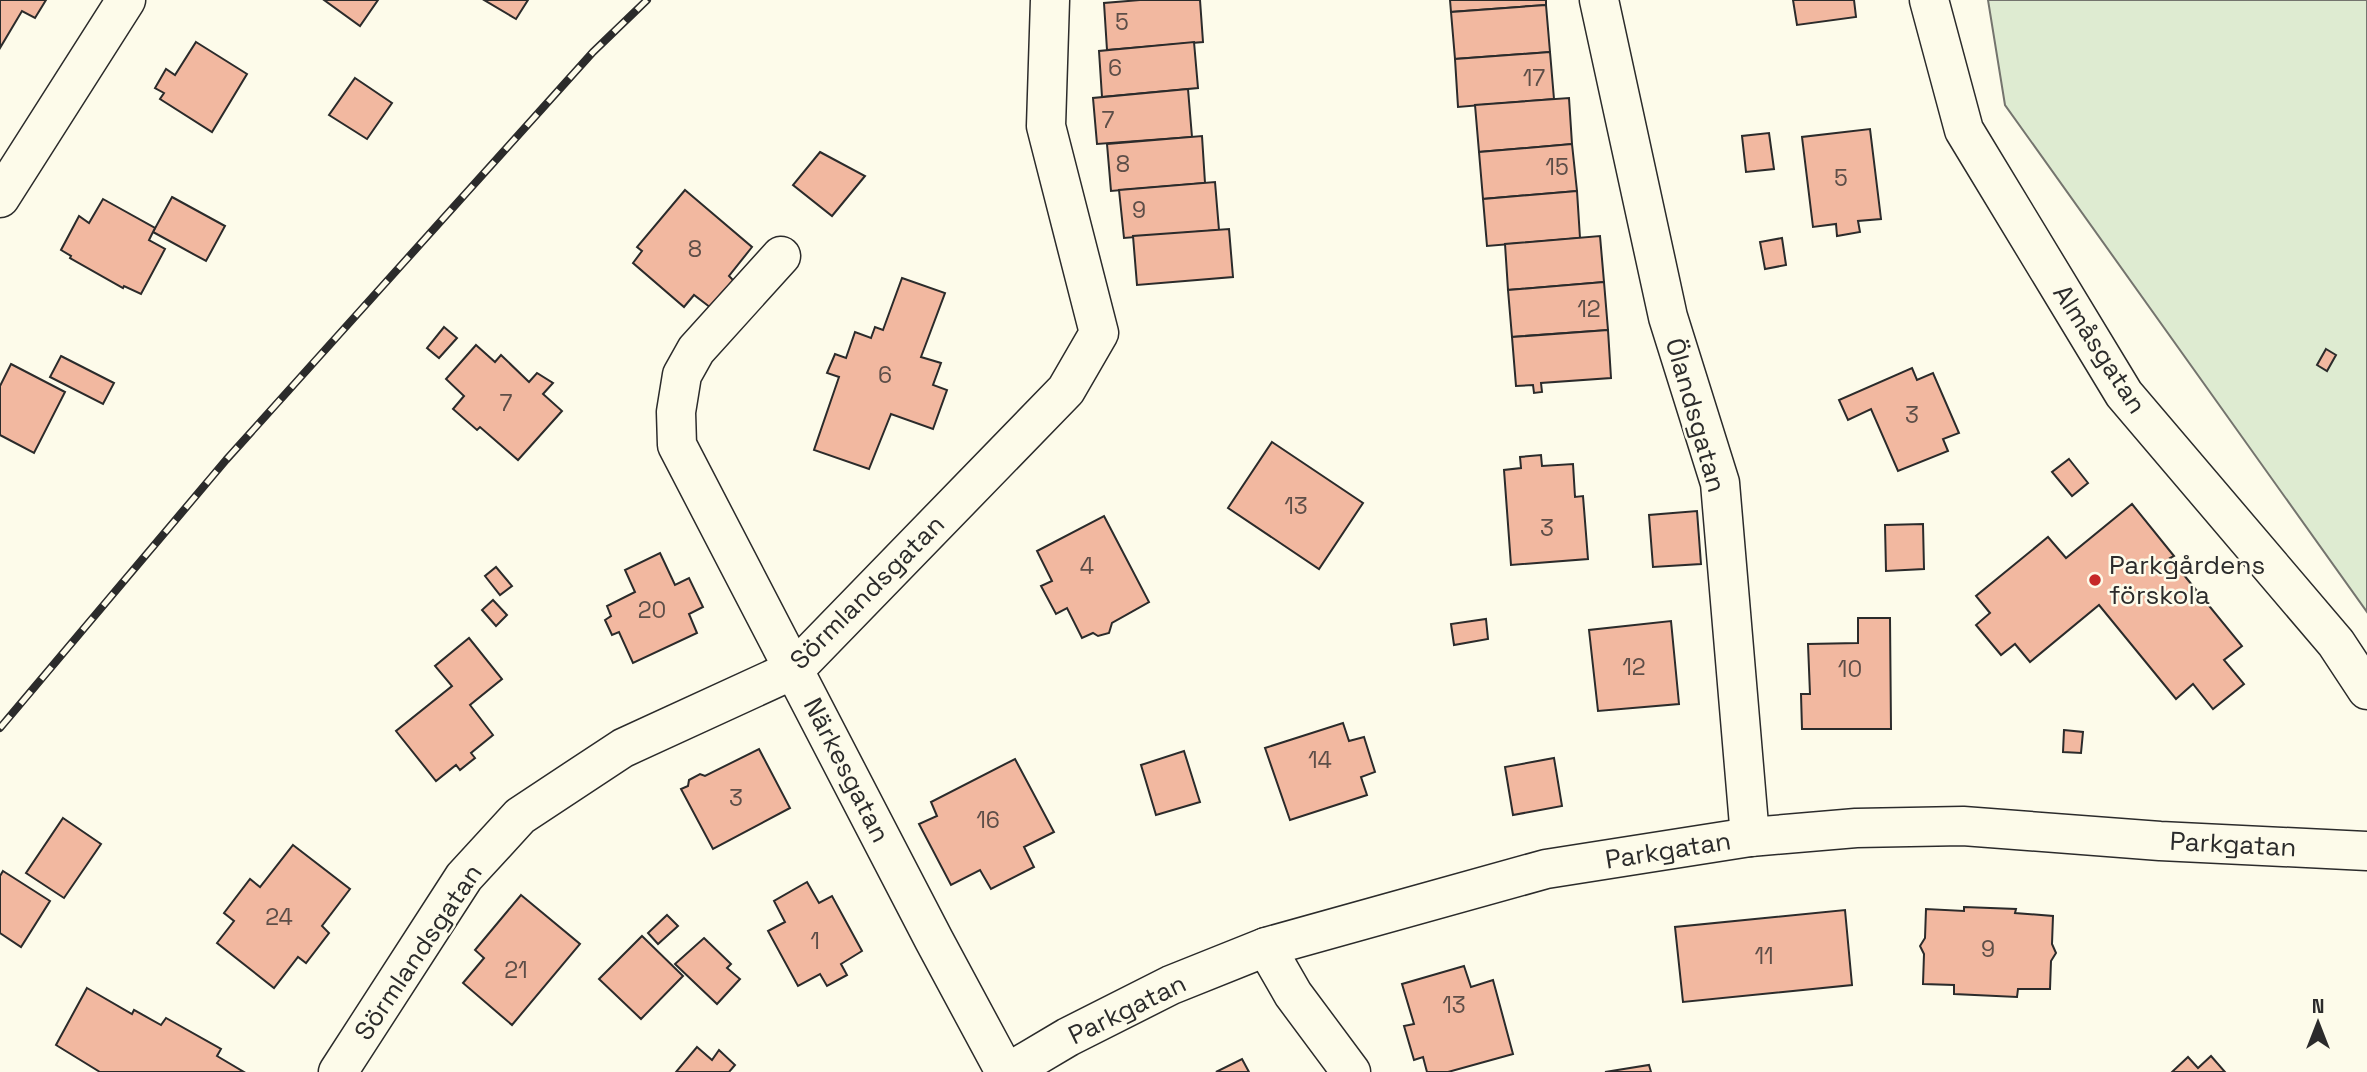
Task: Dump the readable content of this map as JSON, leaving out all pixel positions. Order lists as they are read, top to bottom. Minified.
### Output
{"streets":{"street":["Almåsgatan","Ölandsgatan","Sörmlandsgatan","Närkesgatan","Parkgatan"]},"crossings":[["Ölandsgatan","Parkgatan"],["Sörmlandsgatan","Närkesgatan"],["Närkesgatan","Parkgatan"]],"places":["Parkgårdens förskola"],"house_numbers":["5","6","17","7","8","15","5","9","8","12","6","7","3","13","3","4","20","12","10","14","3","16","24","1","9","11","21","13"],"north":"top"}
